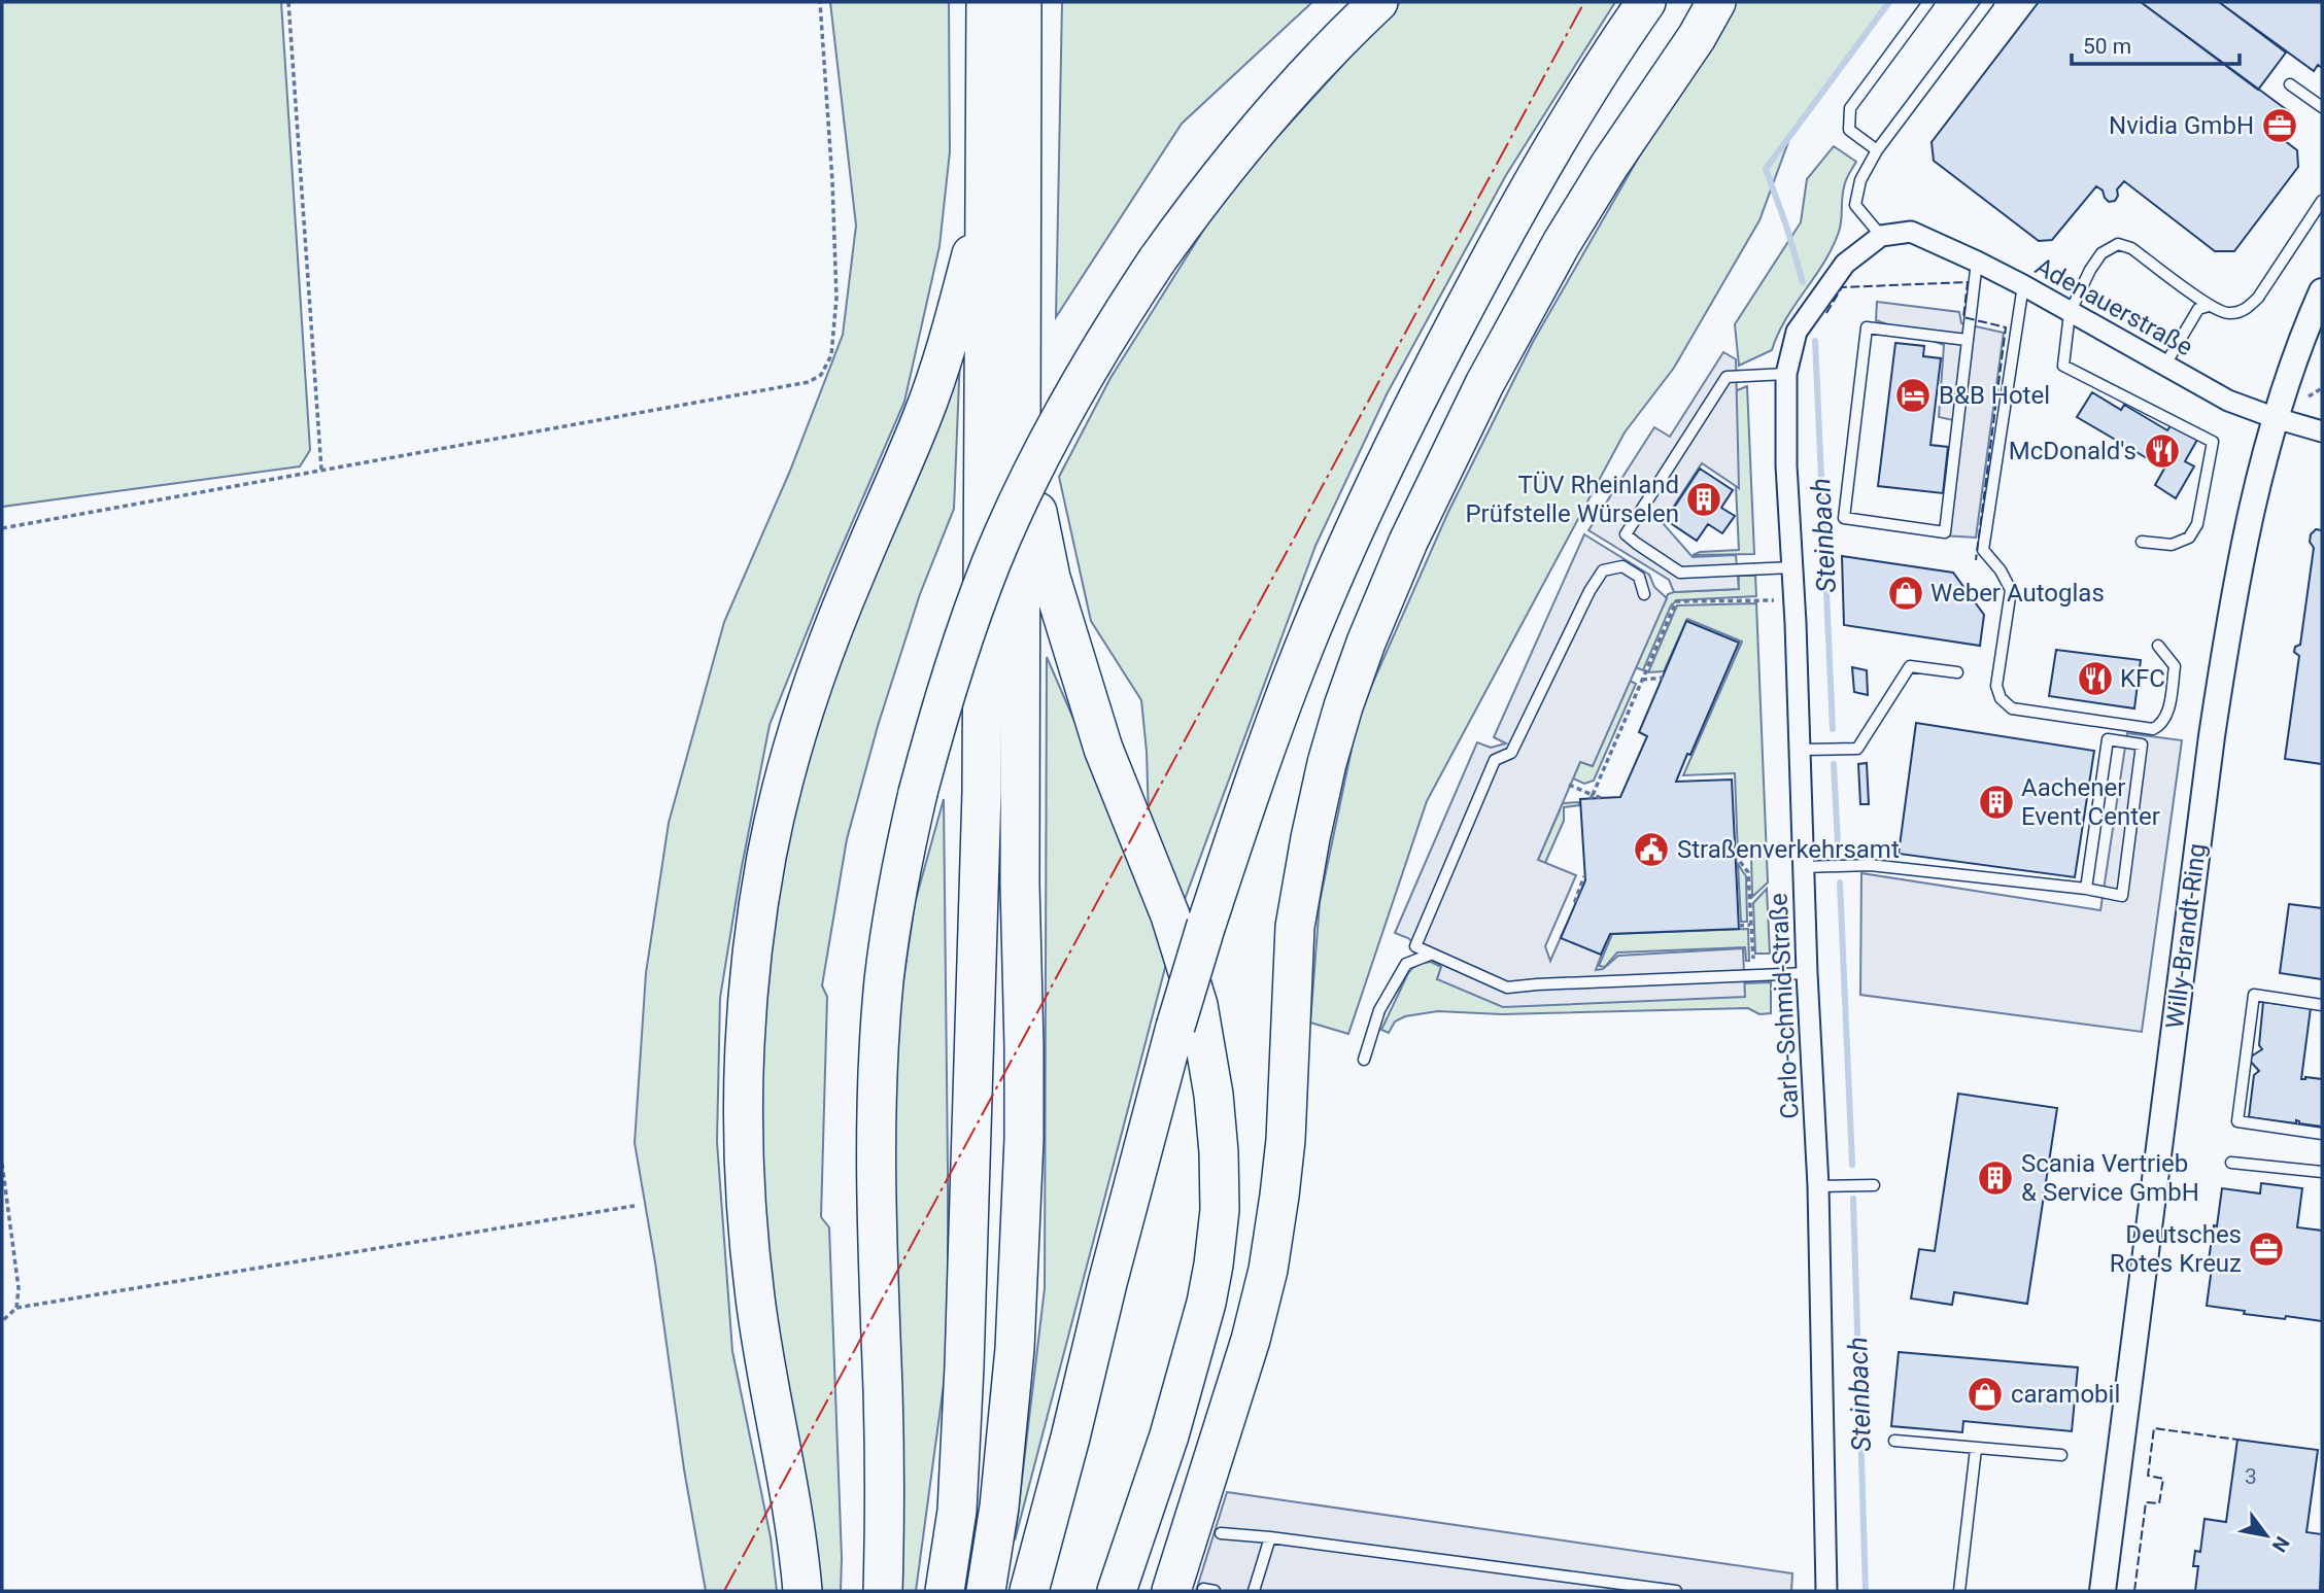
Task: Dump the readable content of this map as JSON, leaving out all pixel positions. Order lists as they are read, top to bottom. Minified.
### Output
{"streets":{"street":["Adenauerstraße","Willy-Brandt-Ring","Carlo-Schmid-Straße"]},"crossings":[["Adenauerstraße","Willy-Brandt-Ring"],["Adenauerstraße","Carlo-Schmid-Straße"]],"water":["Steinbach"],"places":{"office":["Nvidia GmbH","Deutsches Rotes Kreuz"],"hotel":["B&B Hotel"],"restaurant":["McDonald's","KFC"],"building":["TÜV Rheinland Prüfstelle Würselen","Aachener Event Center","Scania Vertrieb & Service GmbH"],"shop":["Weber Autoglas","caramobil"],"public building":["Straßenverkehrsamt"]},"house_numbers":["3"],"scale_bar":"50 m","north":"bottom right"}
